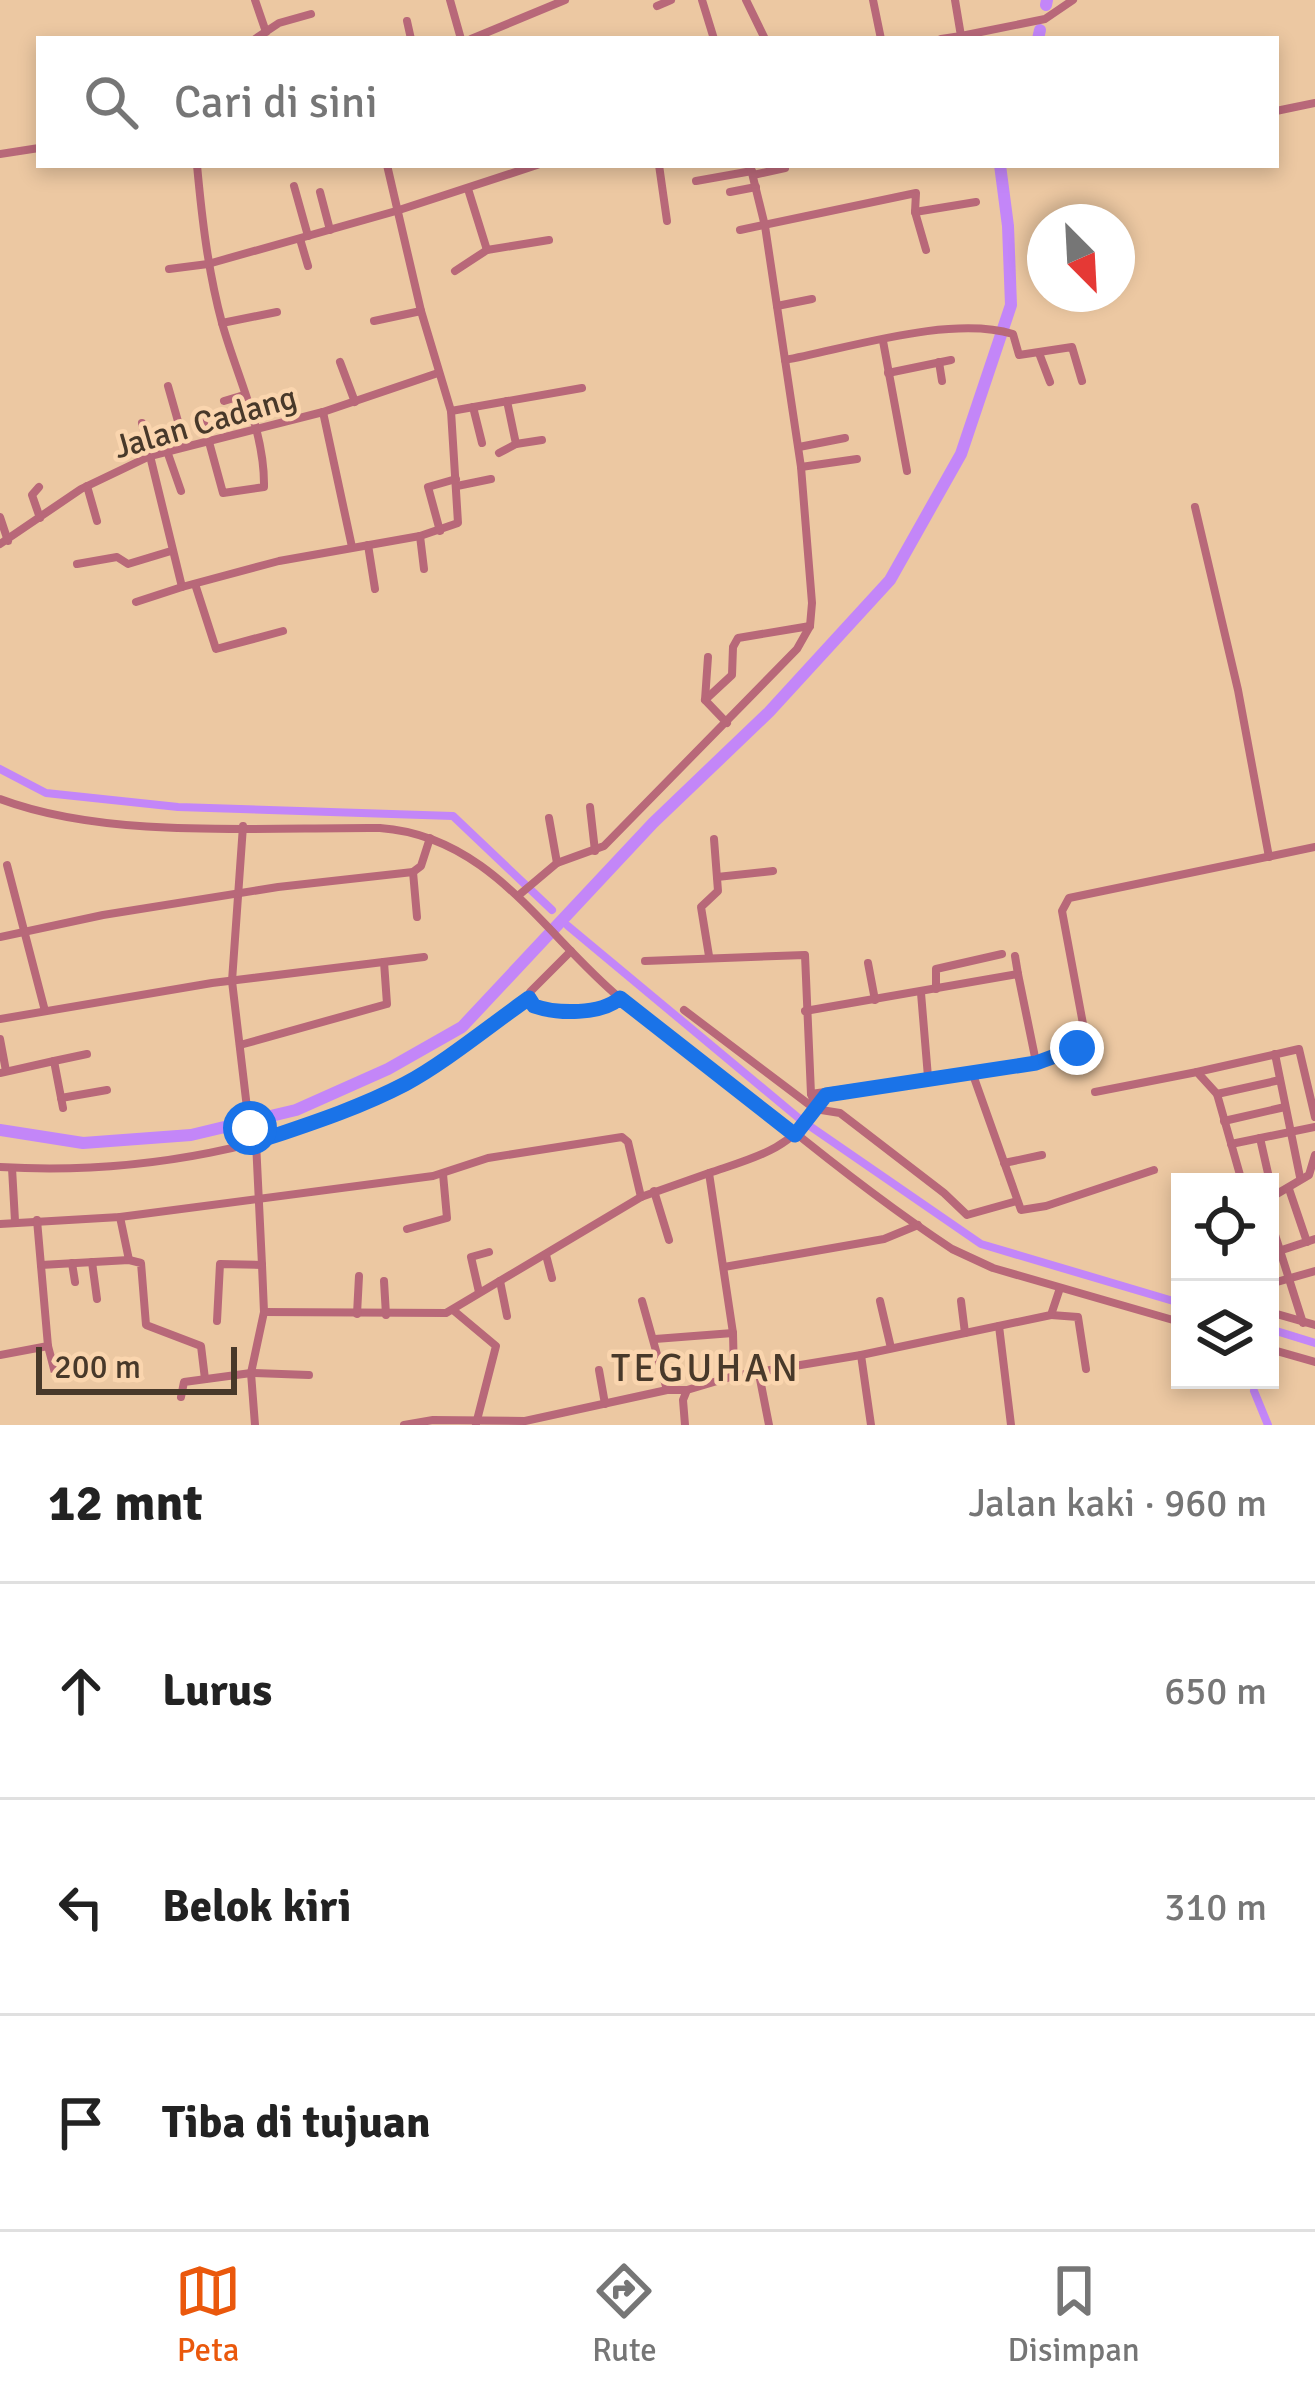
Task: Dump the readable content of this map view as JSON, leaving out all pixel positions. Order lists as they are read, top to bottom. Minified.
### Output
{"streets":{"street":["Jalan Cadang"]},"districts":["TEGUHAN"],"scale_bar":"200 m","north":"bottom right","page":{"search":"Cari di sini","scale":"200 m","heading":["12 mnt","Jalan kaki · 960 m"],"list":[["Lurus","650 m"],["Belok kiri","310 m"],"Tiba di tujuan"],"nav":["Peta","Rute","Disimpan"]}}
